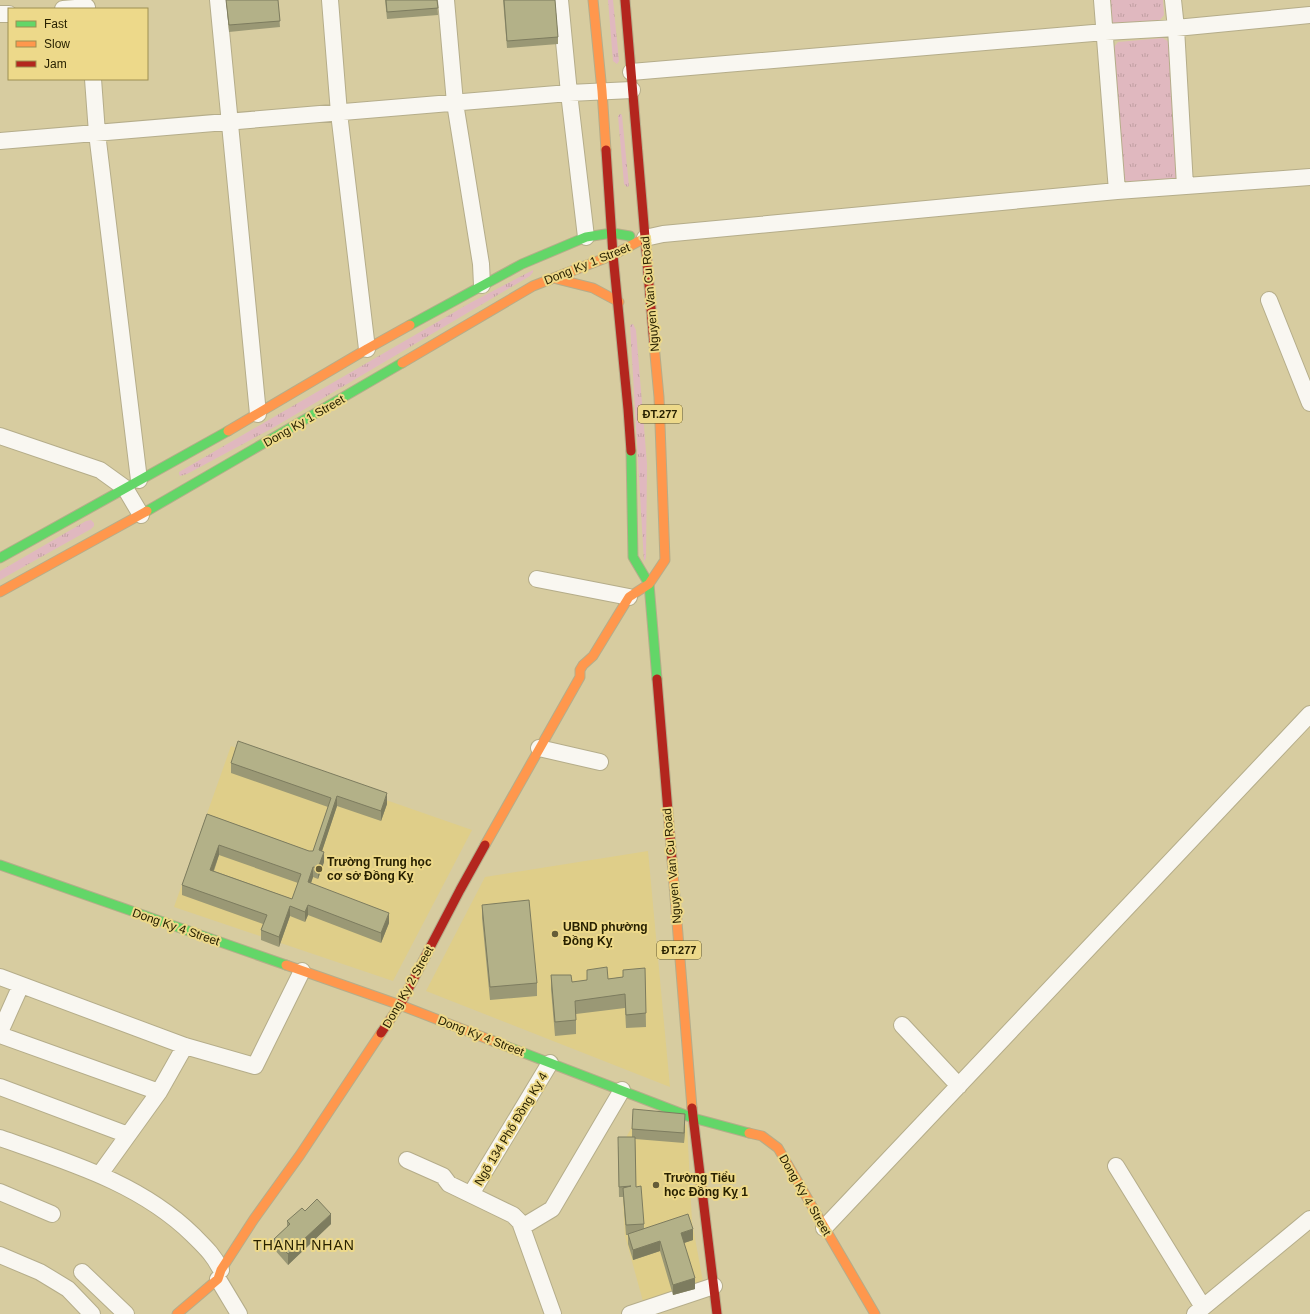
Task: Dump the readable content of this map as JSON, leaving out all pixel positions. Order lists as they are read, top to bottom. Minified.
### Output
{"streets":{"main road":["Dong Ky 1 Street","Nguyen Van Cu Road","ĐT.277","Dong Ky 4 Street","Dong Ky 2 Street"],"street":["Ngõ 134 Phố Đồng Kỵ 4"]},"crossings":[["Dong Ky 1 Street","Nguyen Van Cu Road"],["Nguyen Van Cu Road","Dong Ky 4 Street"],["Nguyen Van Cu Road","Dong Ky 2 Street"],["Dong Ky 4 Street","Dong Ky 2 Street"],["Dong Ky 4 Street","Ngõ 134 Phố Đồng Kỵ 4"]],"districts":["THANH NHAN"],"places":["Trường Trung học cơ sở Đồng Kỵ","UBND phường Đồng Kỵ","Trường Tiểu học Đồng Kỵ 1"],"legend":["Fast","Slow","Jam"]}
